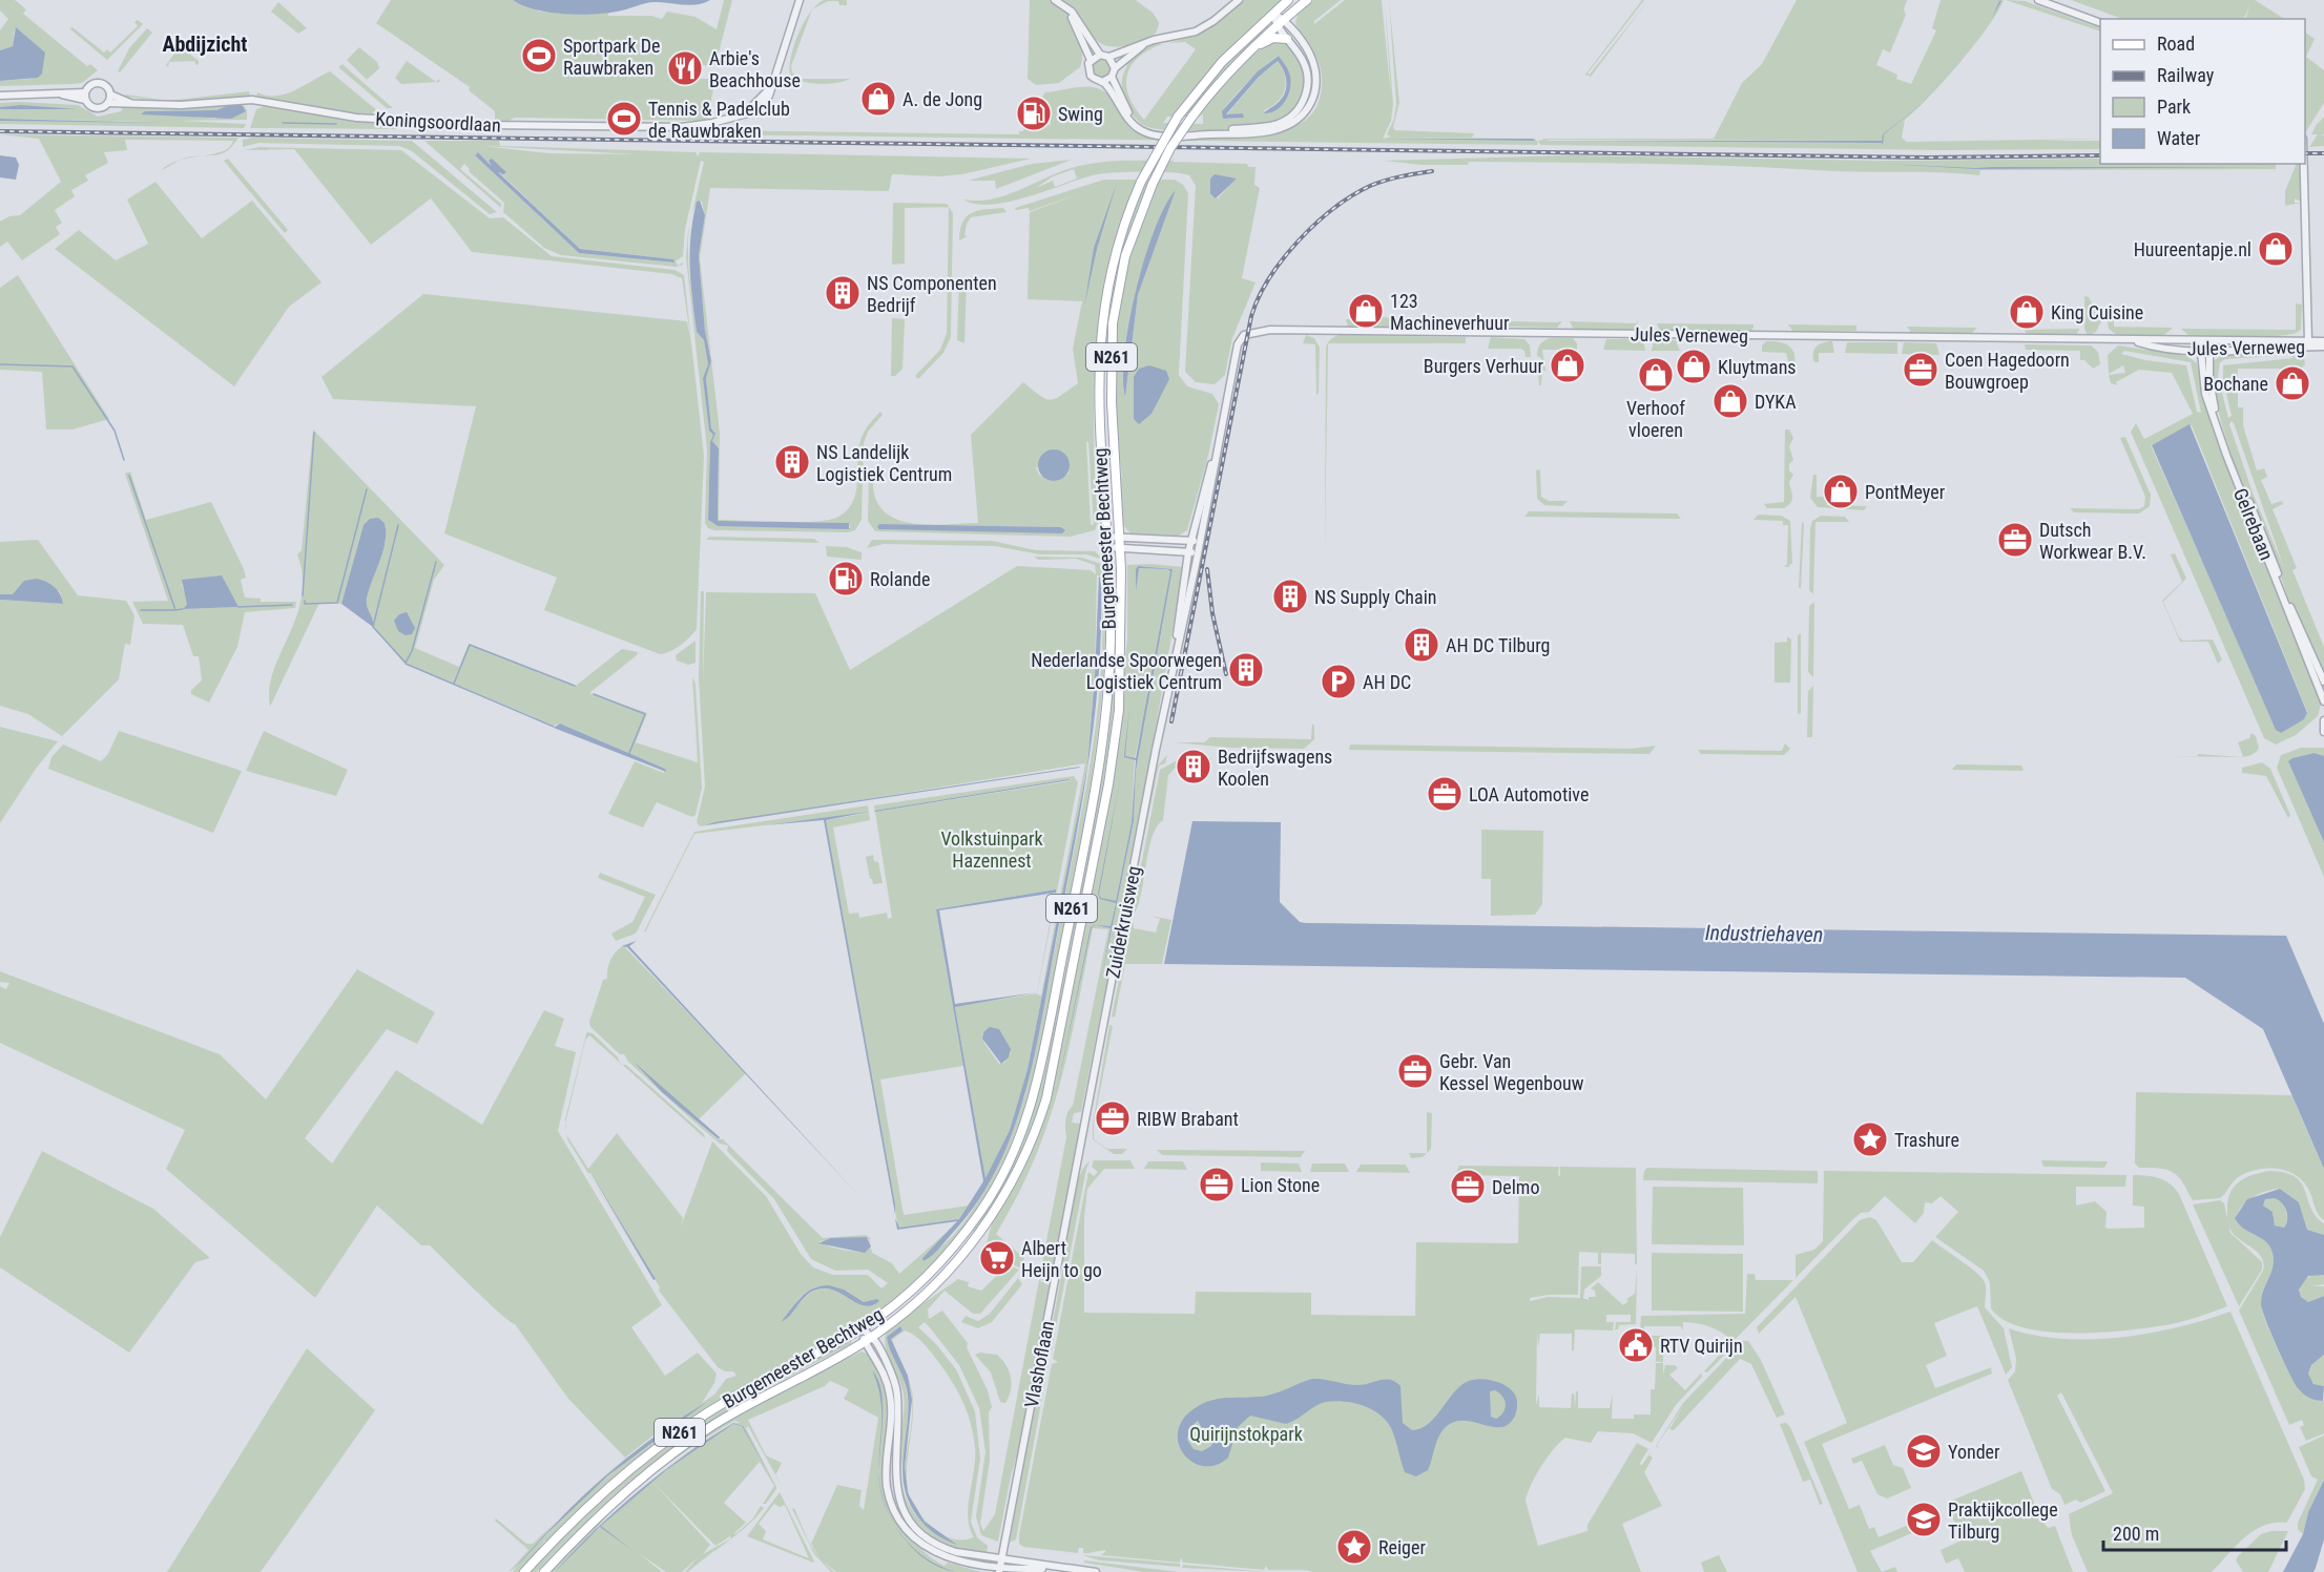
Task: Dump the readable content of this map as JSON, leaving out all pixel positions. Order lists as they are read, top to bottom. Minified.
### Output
{"streets":{"main road":["N261","Burgemeester Bechtweg"],"street":["Koningsoordlaan","Jules Verneweg","Gelrebaan","Zuiderkruisweg","Vlashoflaan"]},"crossings":[["Jules Verneweg","Gelrebaan"],["Jules Verneweg","Zuiderkruisweg"],["Zuiderkruisweg","Vlashoflaan"]],"districts":["Abdijzicht"],"water":["Industriehaven"],"parks":["Volkstuinpark Hazennest","Quirijnstokpark"],"places":{"sports":["Sportpark De Rauwbraken","Tennis & Padelclub de Rauwbraken"],"restaurant":["Arbie's Beachhouse"],"shop":["A. de Jong","Huureentapje.nl","123 Machineverhuur","King Cuisine","Burgers Verhuur","Kluytmans","Verhoof vloeren","Bochane","DYKA","PontMeyer"],"fuel station":["Swing","Rolande"],"building":["NS Componenten Bedrijf","NS Landelijk Logistiek Centrum","NS Supply Chain","AH DC Tilburg","Nederlandse Spoorwegen Logistiek Centrum","Bedrijfswagens Koolen"],"office":["Coen Hagedoorn Bouwgroep","Dutsch Workwear B.V.","LOA Automotive","Gebr. Van Kessel Wegenbouw","RIBW Brabant","Lion Stone","Delmo"],"parking":["AH DC"],"place":["Trashure","Reiger"],"supermarket":["Albert Heijn to go"],"public building":["RTV Quirijn"],"school or university":["Yonder","Praktijkcollege Tilburg"]},"legend":["Road","Railway","Park","Water"],"scale_bar":"200 m"}
